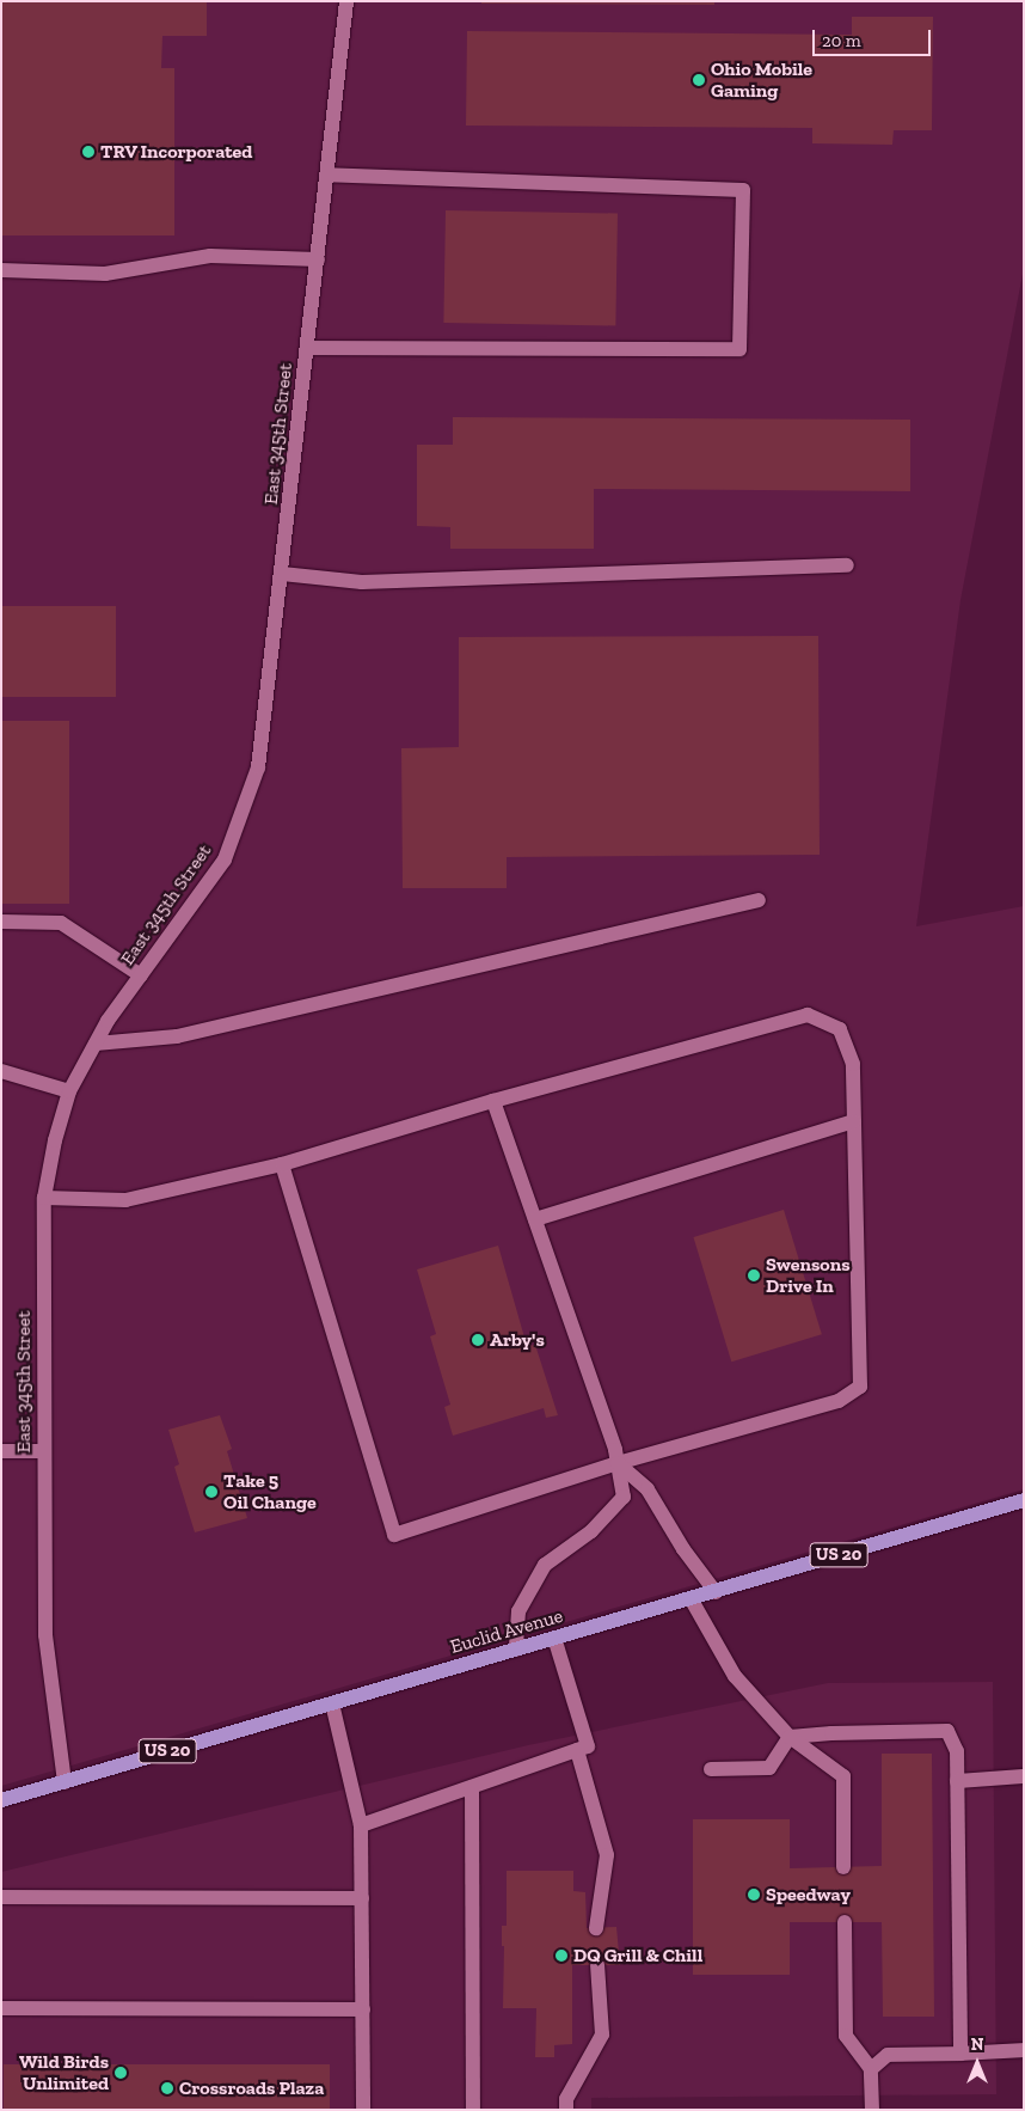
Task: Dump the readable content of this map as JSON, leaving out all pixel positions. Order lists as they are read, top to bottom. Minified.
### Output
{"streets":{"main road":["US 20","Euclid Avenue"],"street":["East 345th Street"]},"crossings":[["East 345th Street","Euclid Avenue"]],"places":["Ohio Mobile Gaming","TRV Incorporated","Swensons Drive In","Arby's","Take 5 Oil Change","Speedway","DQ Grill & Chill","Wild Birds Unlimited","Crossroads Plaza"],"scale_bar":"20 m","north":"top"}
